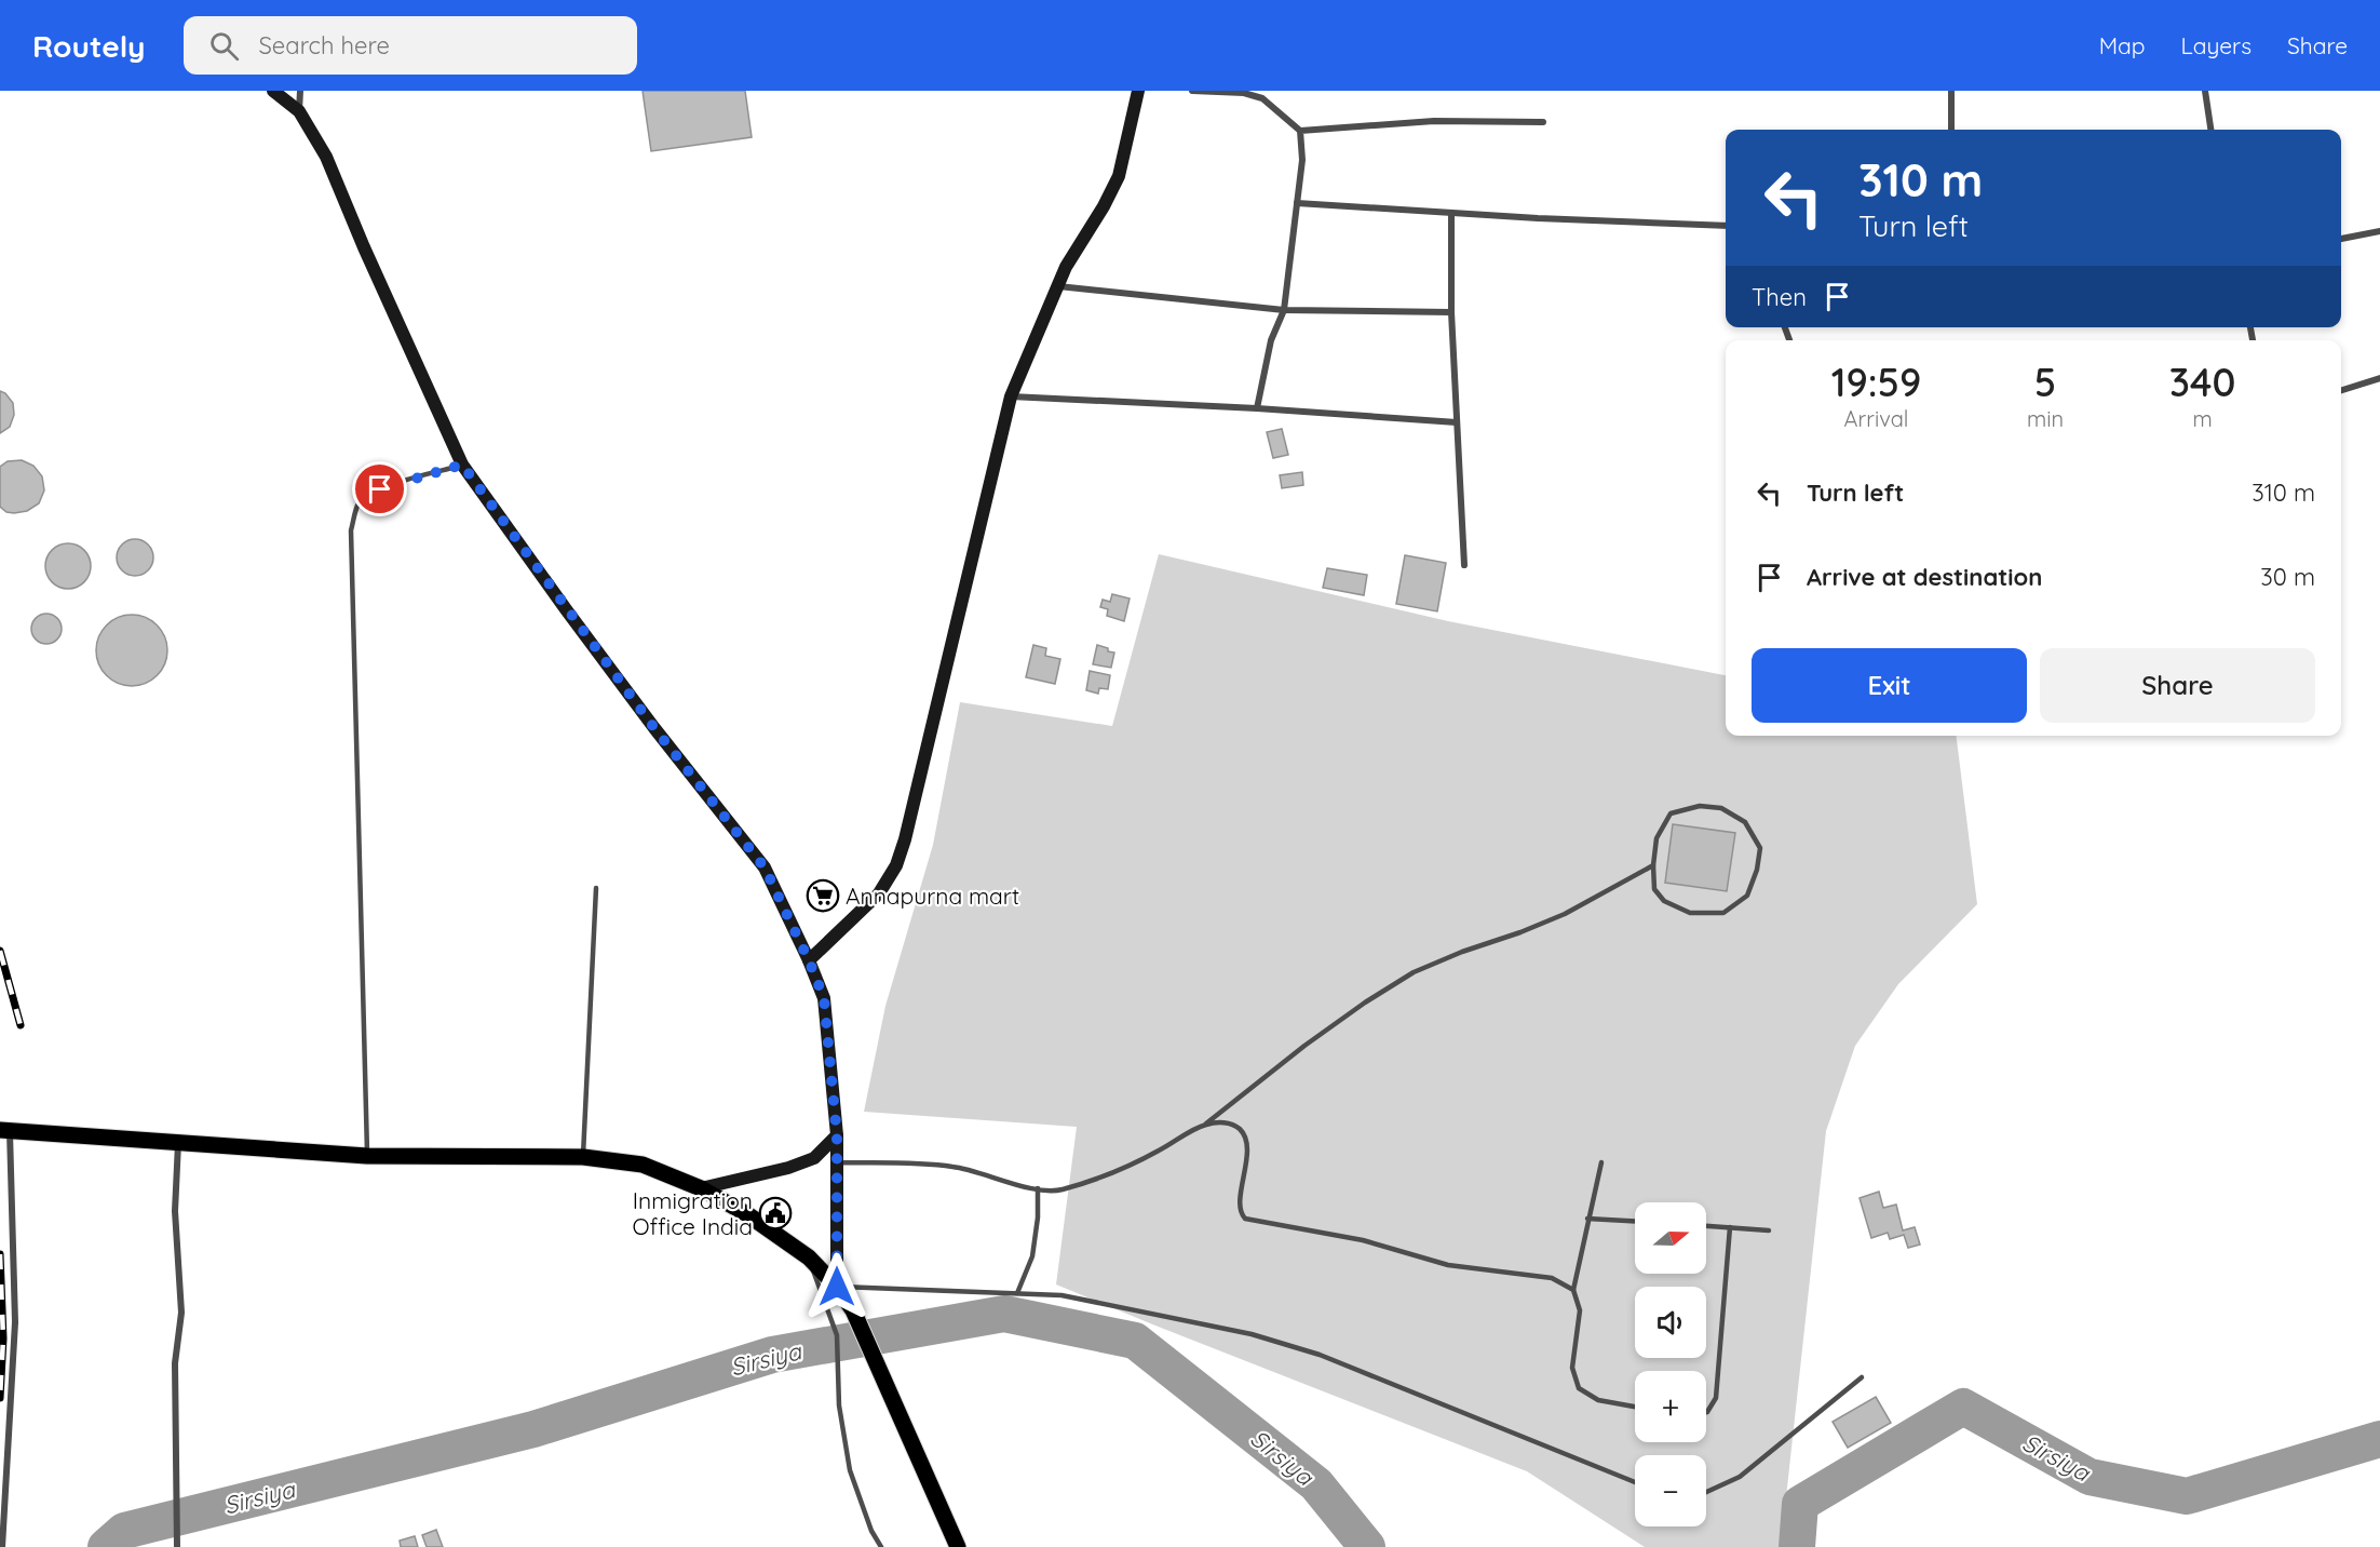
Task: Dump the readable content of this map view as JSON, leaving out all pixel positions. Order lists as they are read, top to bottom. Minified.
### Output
{"water":["Sirsiya"],"places":{"supermarket":["Annapurna mart"],"public building":["Inmigration Office India"]},"north":"right","page":{"header":"Routely","search":"Search here","nav":["Map","Layers","Share"],"turn":["310 m","Turn left"],"then":"Then","eta":["19:59","Arrival","5","min","340","m"],"list":[{"name":"Turn left","value":"310 m"},{"name":"Arrive at destination","value":"30 m"}],"buttons":["Exit","Share"],"map_buttons":["+","−"]}}
